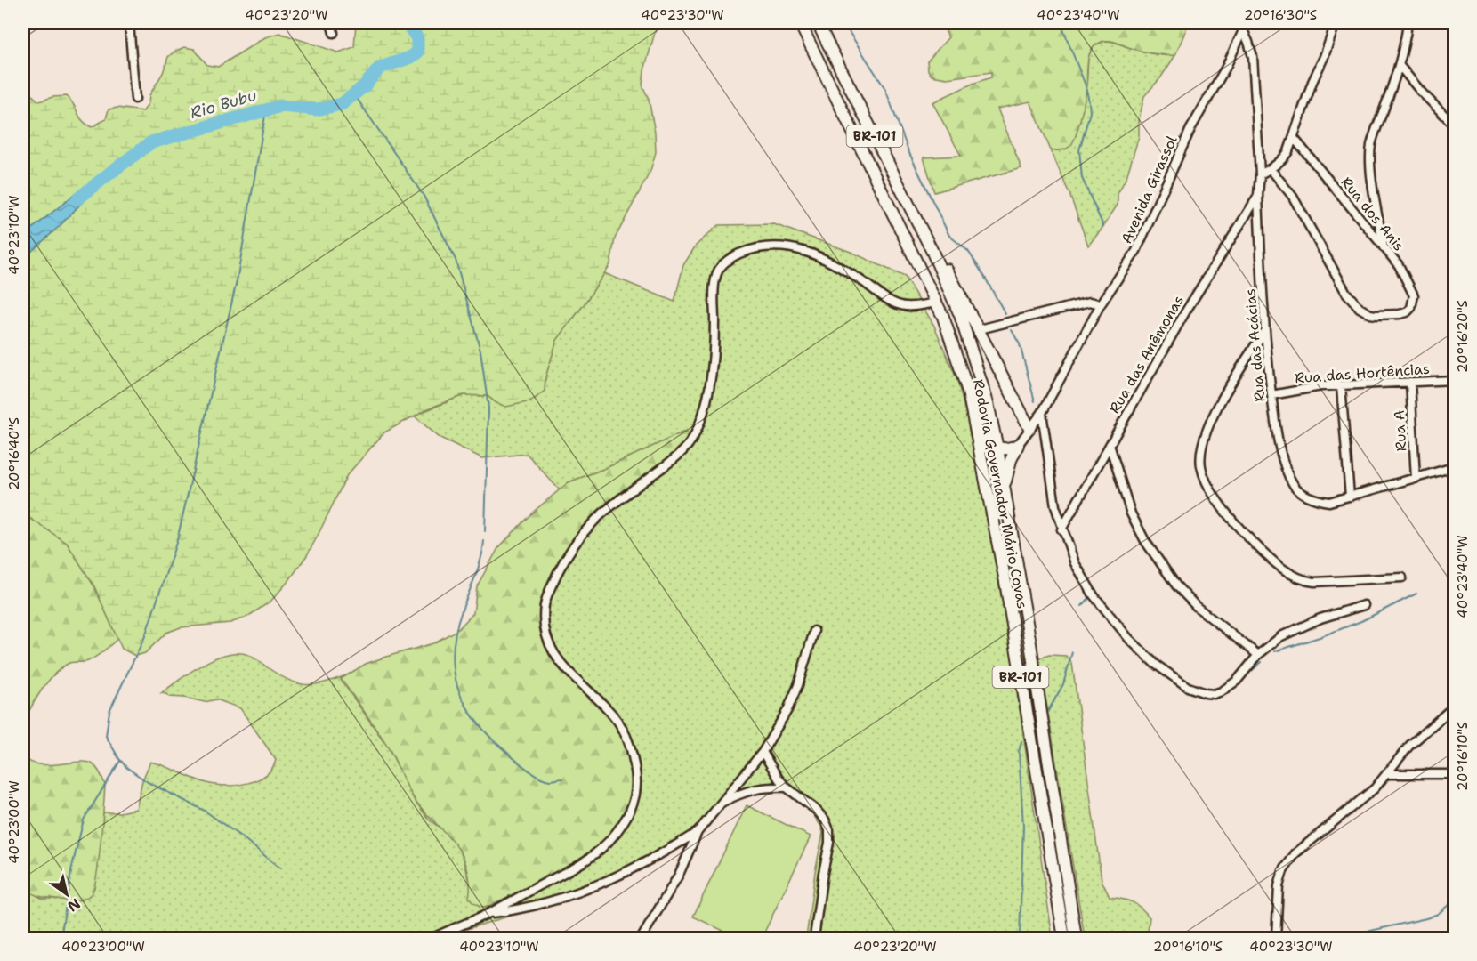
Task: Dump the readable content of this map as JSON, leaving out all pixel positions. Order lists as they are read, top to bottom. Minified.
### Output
{"streets":{"highway":["BR-101","Rodovia Governador Mário Covas"],"street":["Avenida Girassol","Rua dos Anis","Rua das Acácias","Rua das Anêmonas","Rua das Hortências","Rua A"]},"crossings":[["Avenida Girassol","Rua das Acácias"],["Rua das Acácias","Rua das Anêmonas"],["Rua das Acácias","Rua das Hortências"],["Rua das Acácias","Rua A"],["Rua das Hortências","Rua A"]],"water":["Rio Bubu"],"north":"bottom right","coordinates":["40°23'20\"W","40°23'30\"W","40°23'40\"W","20°16'30\"S","40°23'10\"W","20°16'20\"S","20°16'40\"S","20°16'10\"S","40°23'00\"W"]}
